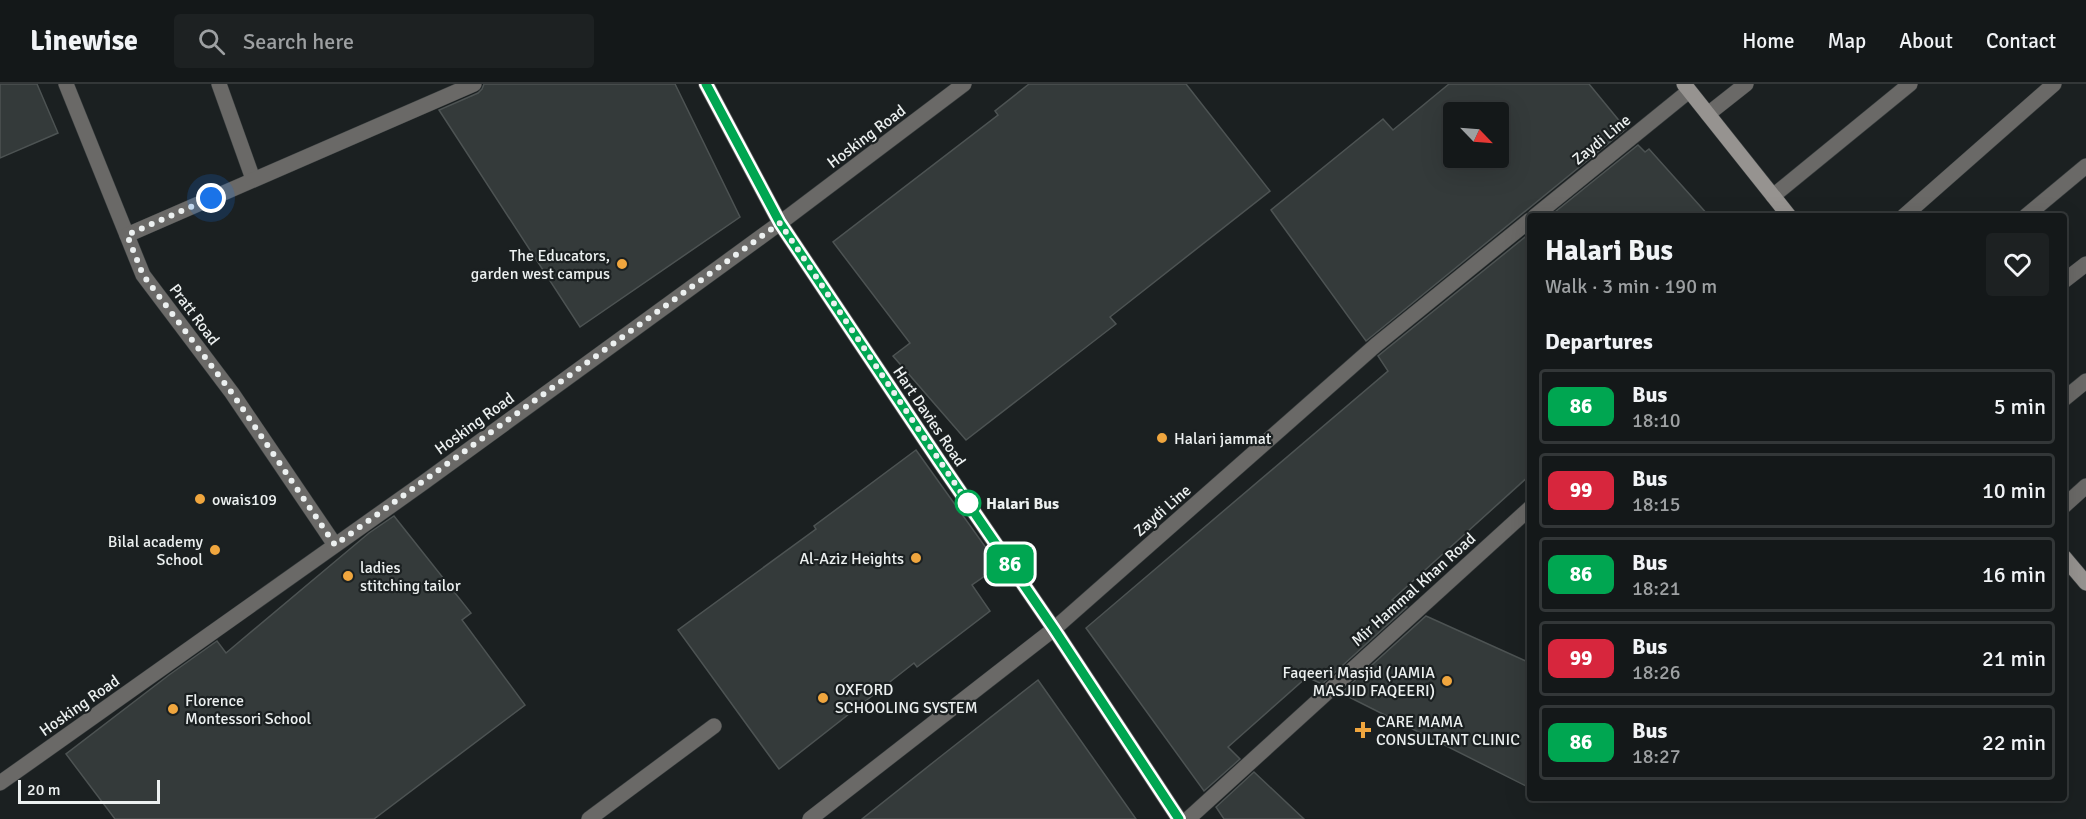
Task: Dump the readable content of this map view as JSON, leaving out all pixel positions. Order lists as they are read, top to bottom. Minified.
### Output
{"streets":{"street":["Hosking Road","Zaydi Line","Pratt Road","Hart Davies Road","Mir Hammal Khan Road"]},"crossings":[["Hosking Road","Pratt Road"],["Hosking Road","Hart Davies Road"],["Zaydi Line","Hart Davies Road"]],"places":{"other":["The Educators, garden west campus","Halari jammat","owais109","Halari Bus","Bilal academy School","Al-Aziz Heights","ladies stitching tailor","Faqeeri Masjid (JAMIA MASJID FAQEERI)","OXFORD SCHOOLING SYSTEM","Florence Montessori School"],"health":["CARE MAMA CONSULTANT CLINIC"]},"lines":["bus line 86"],"scale_bar":"20 m","north":"bottom right","page":{"header":"Linewise","search":"Search here","nav":["Home","Map","About","Contact"],"on_map":"86","heading":[["Halari Bus","Walk · 3 min · 190 m"],"Departures"],"list":[{"mark":"86","name":"Bus","note":"18:10","value":"5 min"},{"mark":"99","name":"Bus","note":"18:15","value":"10 min"},{"mark":"86","name":"Bus","note":"18:21","value":"16 min"},{"mark":"99","name":"Bus","note":"18:26","value":"21 min"},{"mark":"86","name":"Bus","note":"18:27","value":"22 min"}],"scale":"20 m"}}
